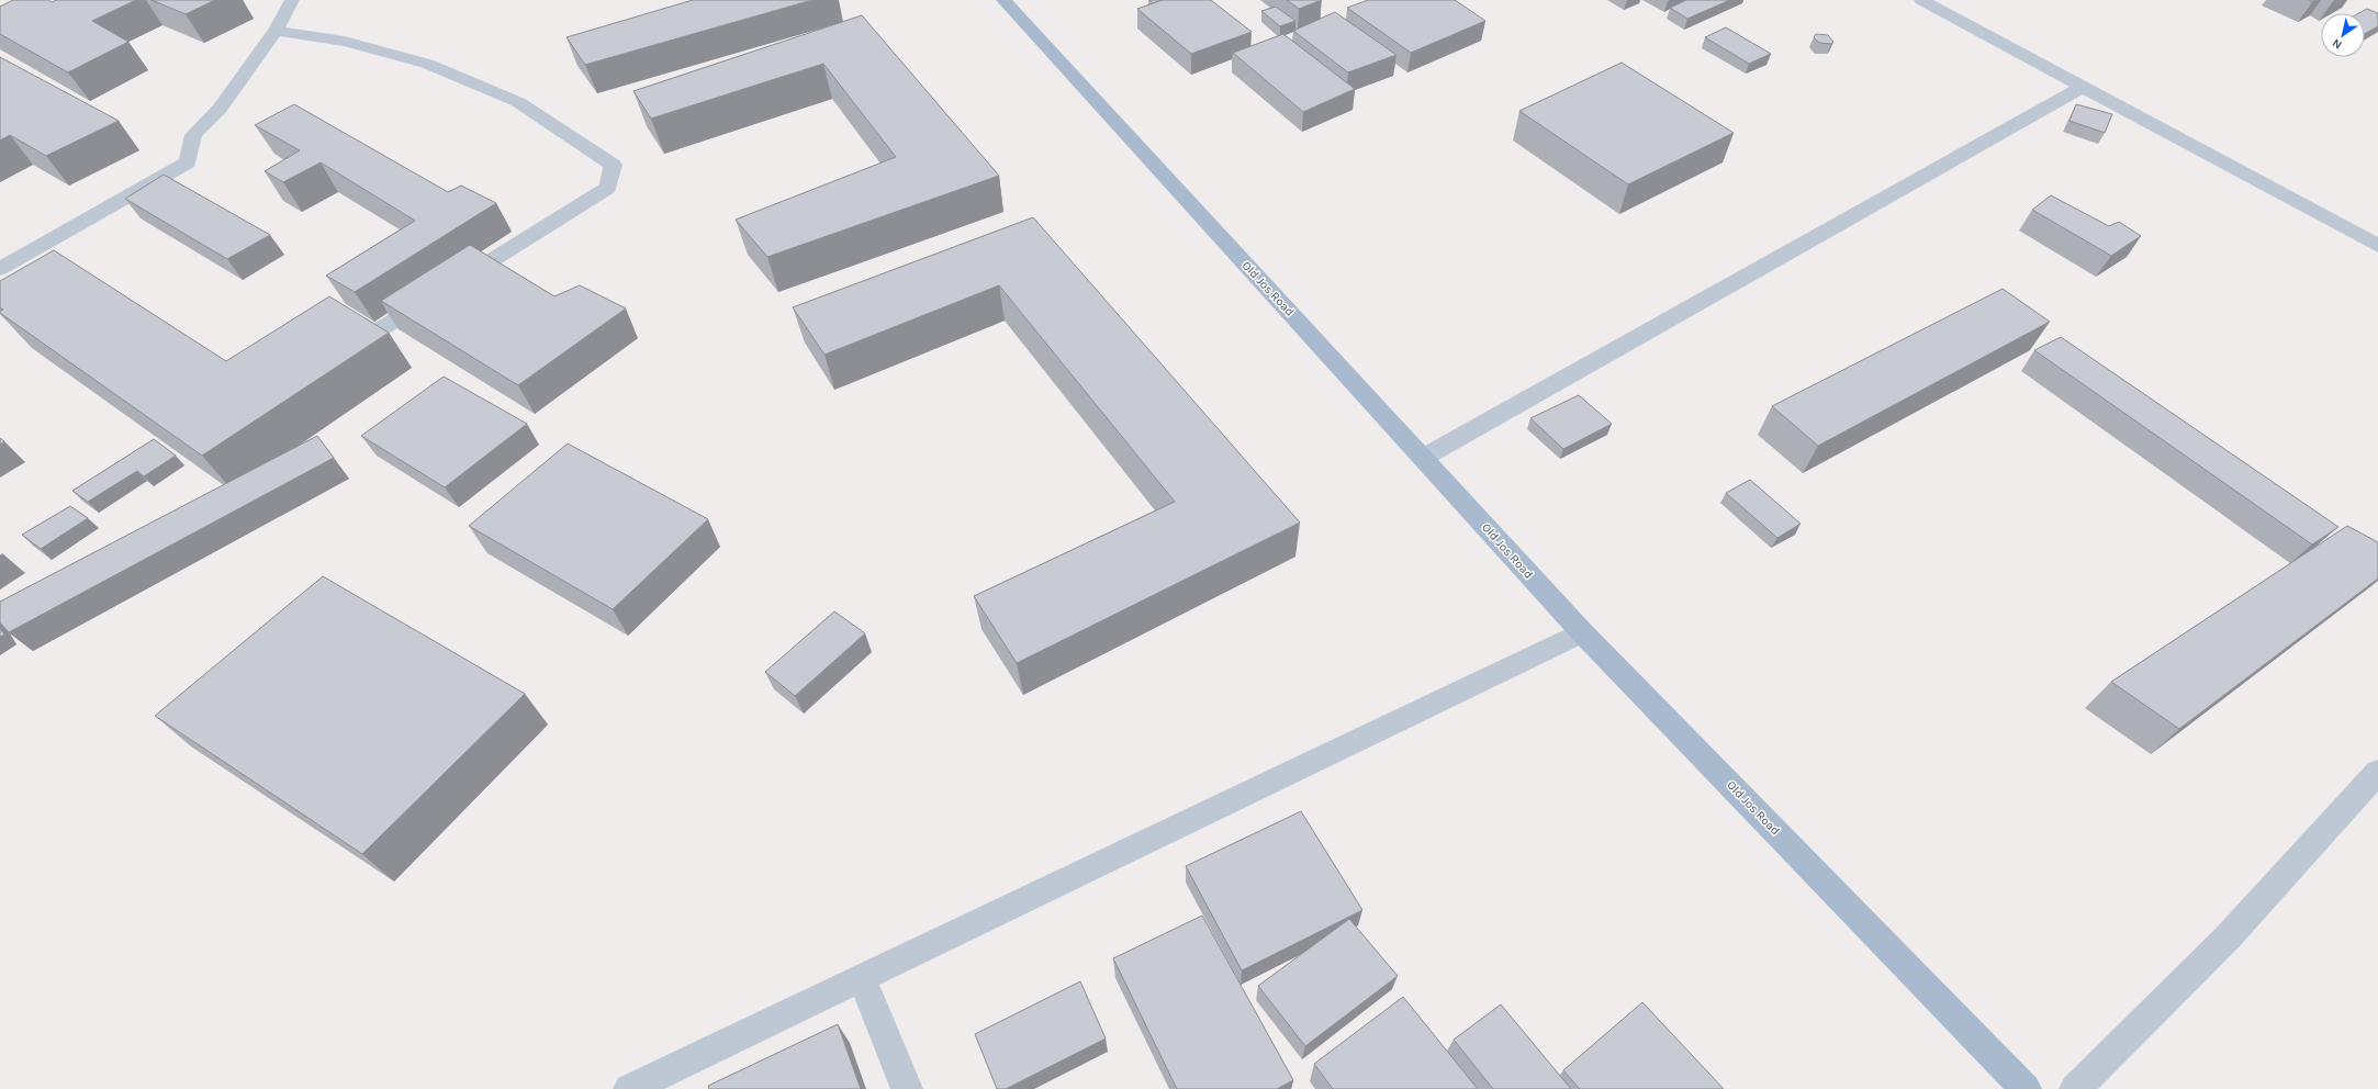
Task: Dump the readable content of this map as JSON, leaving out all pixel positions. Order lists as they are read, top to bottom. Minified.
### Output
{"streets":{"main road":["Old Jos Road"]},"north":"bottom left"}
